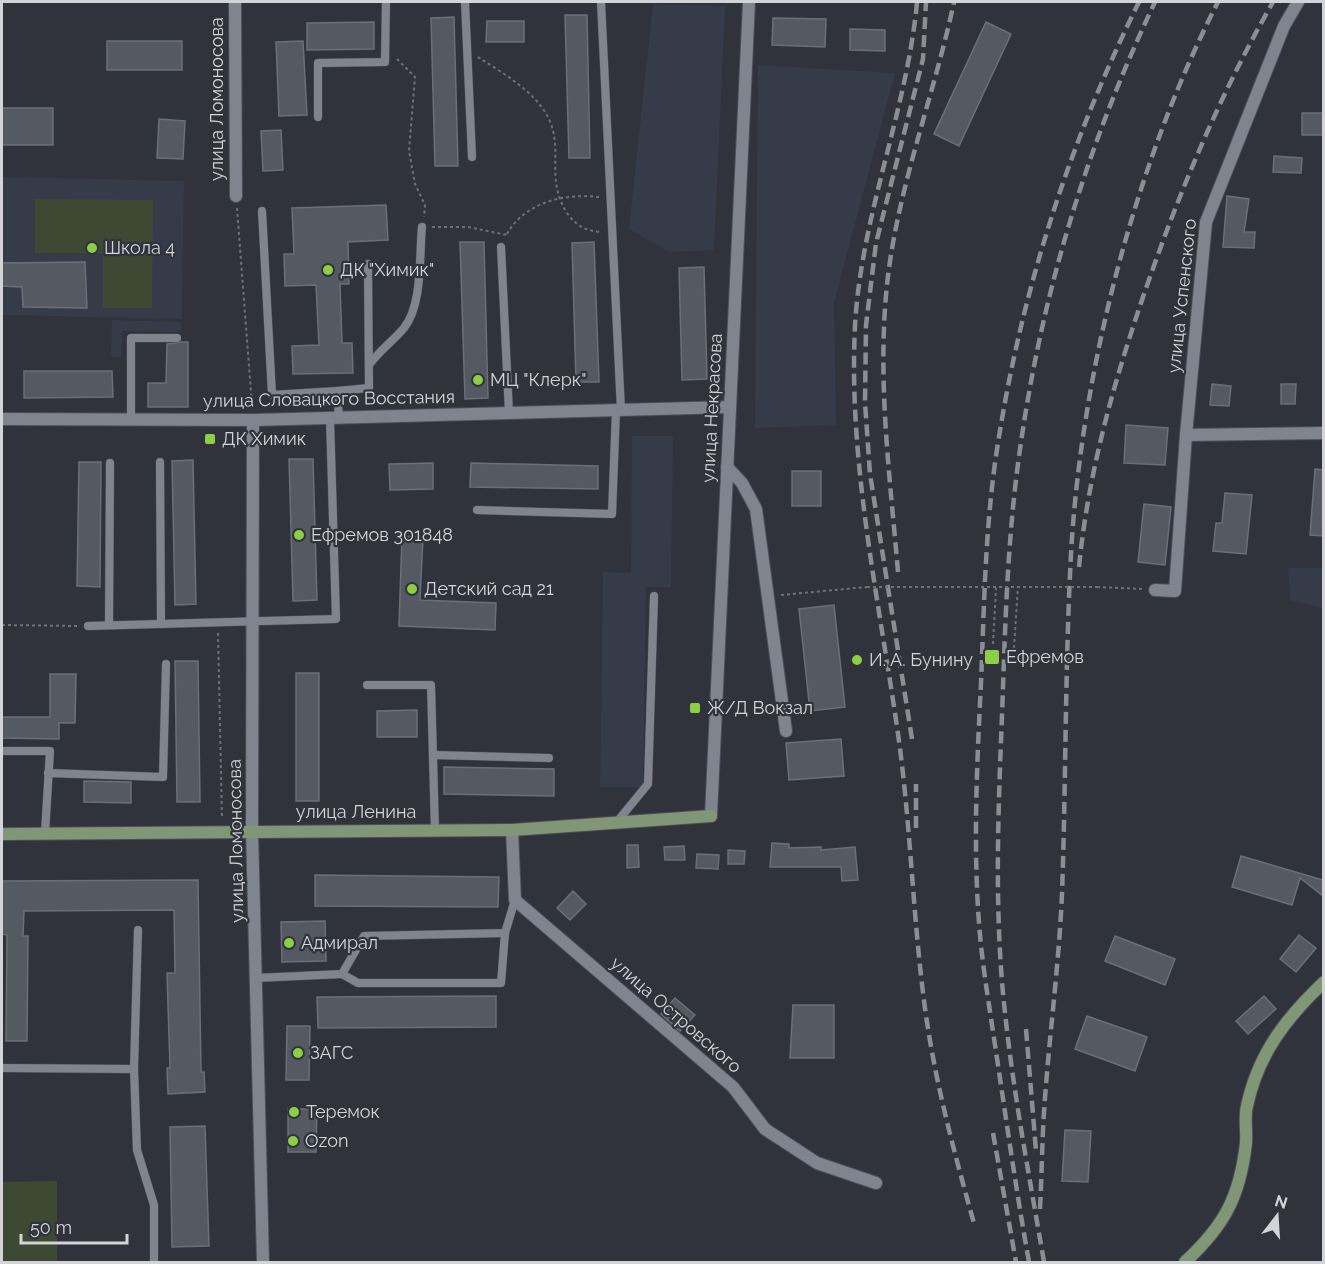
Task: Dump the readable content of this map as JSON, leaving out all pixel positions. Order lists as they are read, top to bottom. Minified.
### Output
{"streets":{"main road":["улица Ленина"],"street":["улица Ломоносова","улица Успенского","улица Словацкого Восстания","улица Некрасова","улица Островского"]},"crossings":[["улица Ломоносова","улица Словацкого Восстания"],["улица Ломоносова","улица Ленина"],["улица Словацкого Восстания","улица Некрасова"],["улица Некрасова","улица Ленина"]],"places":{"other":["Школа 4","ДК \"Химик\"","МЦ \"Клерк\"","Ефремов 301848","Детский сад 21","И. А. Бунину","Адмирал","ЗАГС","Теремок","Ozon"],"transit":["ДК Химик","Ефремов","Ж/Д Вокзал"]},"scale_bar":"50 m","north":"top"}
